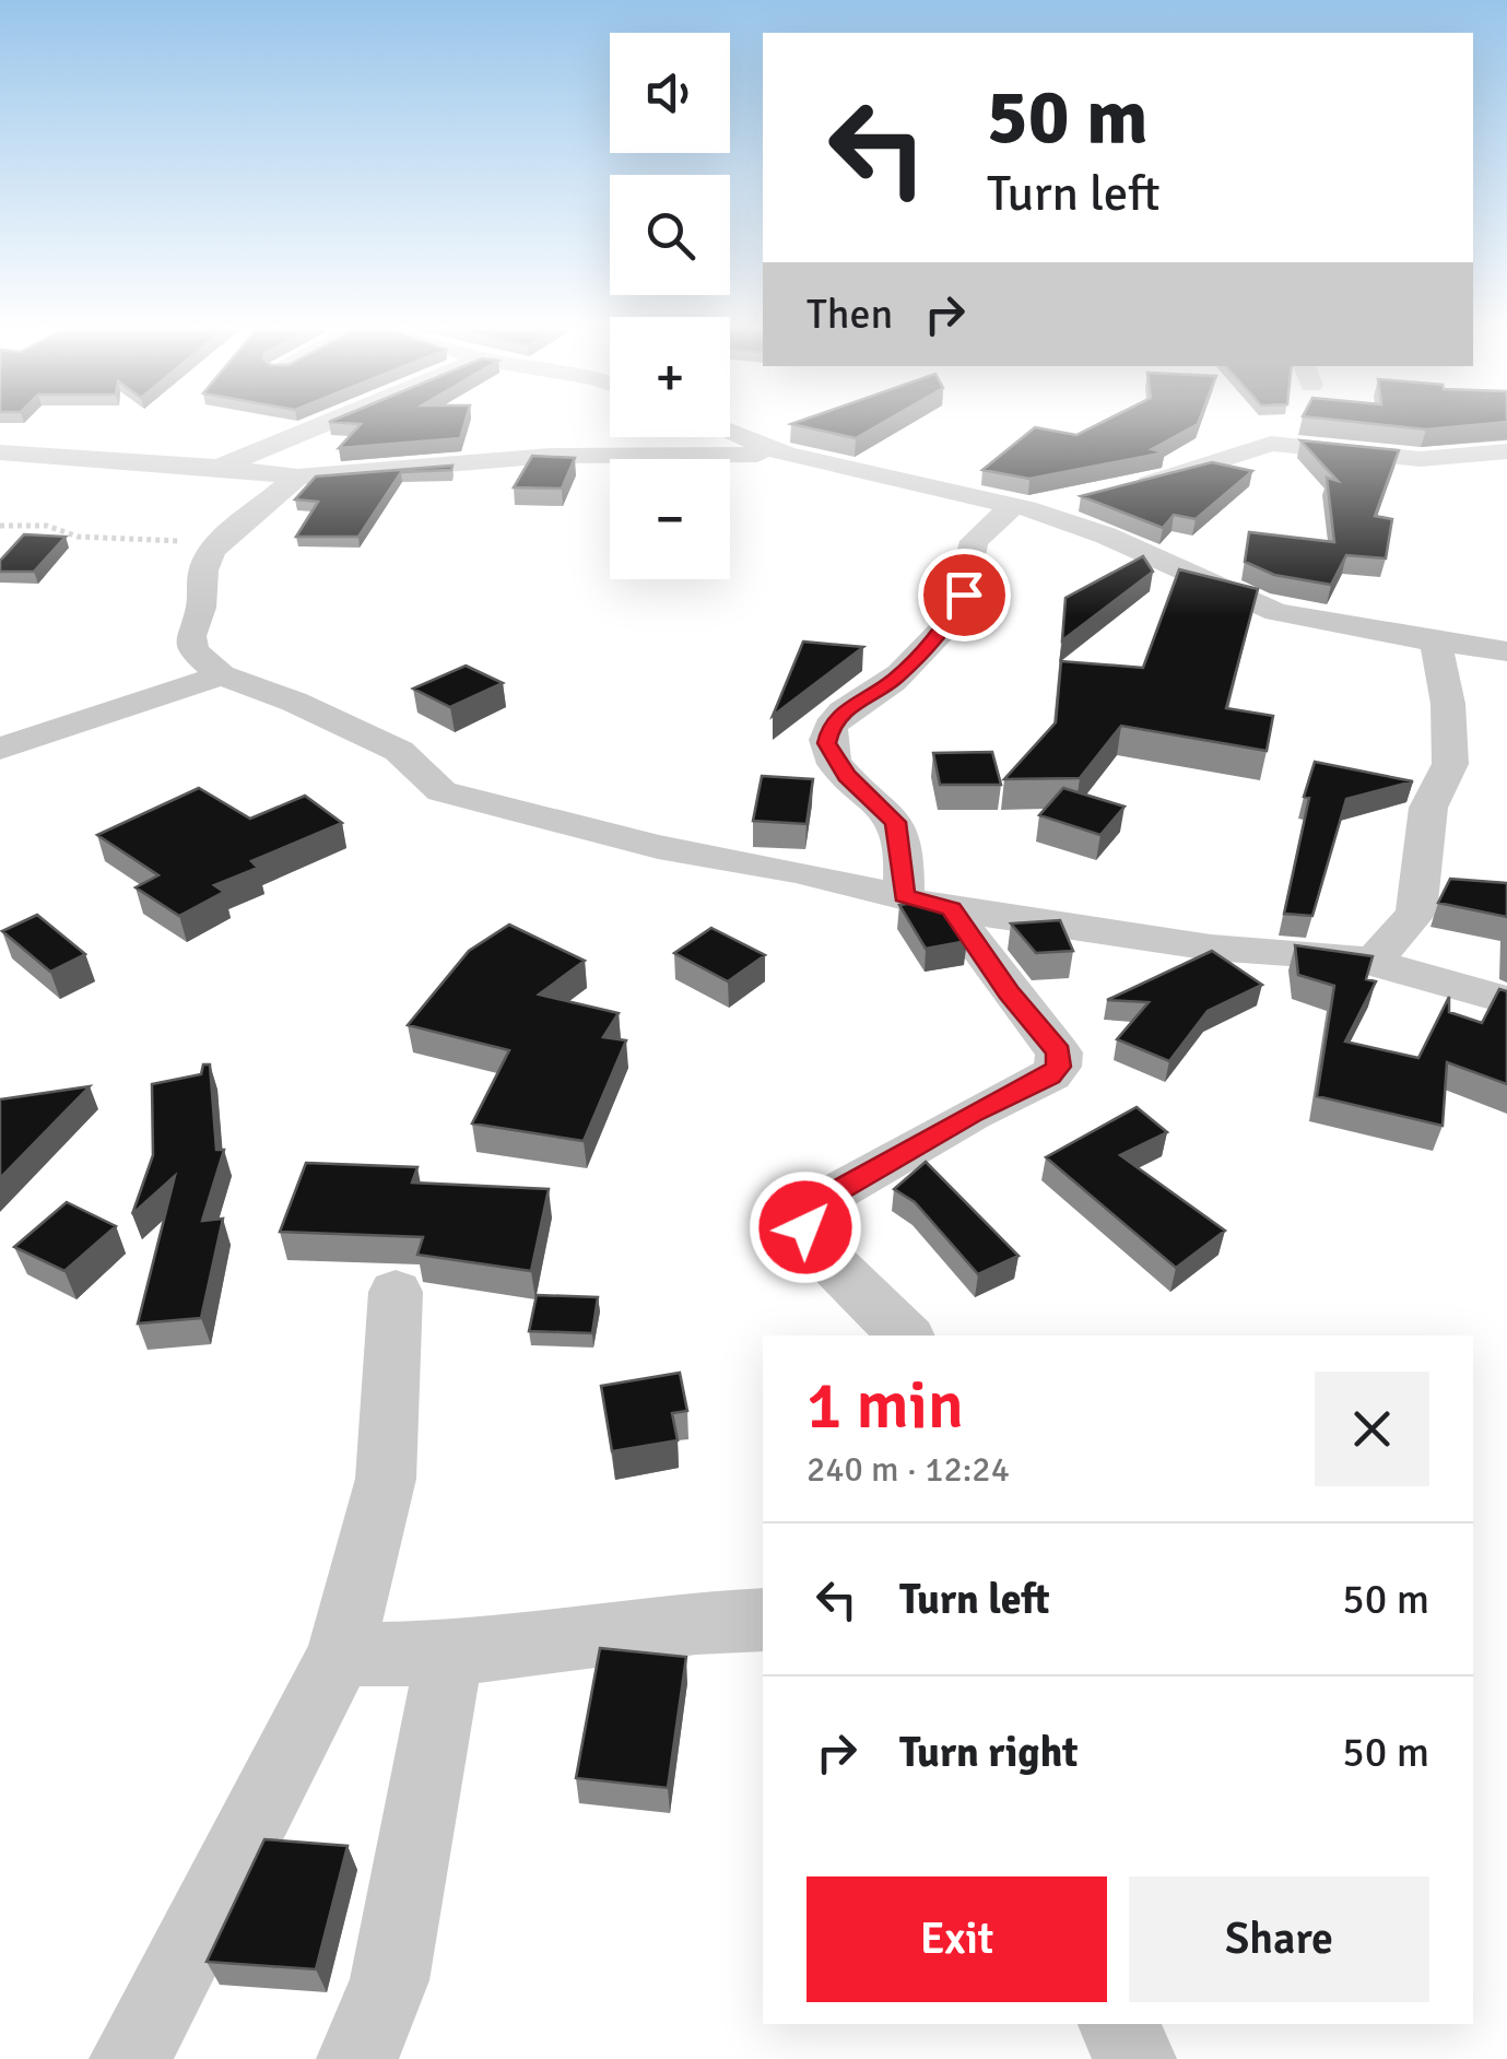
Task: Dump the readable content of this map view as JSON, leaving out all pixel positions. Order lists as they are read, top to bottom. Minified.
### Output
{"page":{"map_buttons":["+","−"],"turn":["50 m","Turn left"],"then":"Then","heading":["1 min","240 m · 12:24"],"list":[{"name":"Turn left","value":"50 m"},{"name":"Turn right","value":"50 m"}],"buttons":["Exit","Share"]}}
